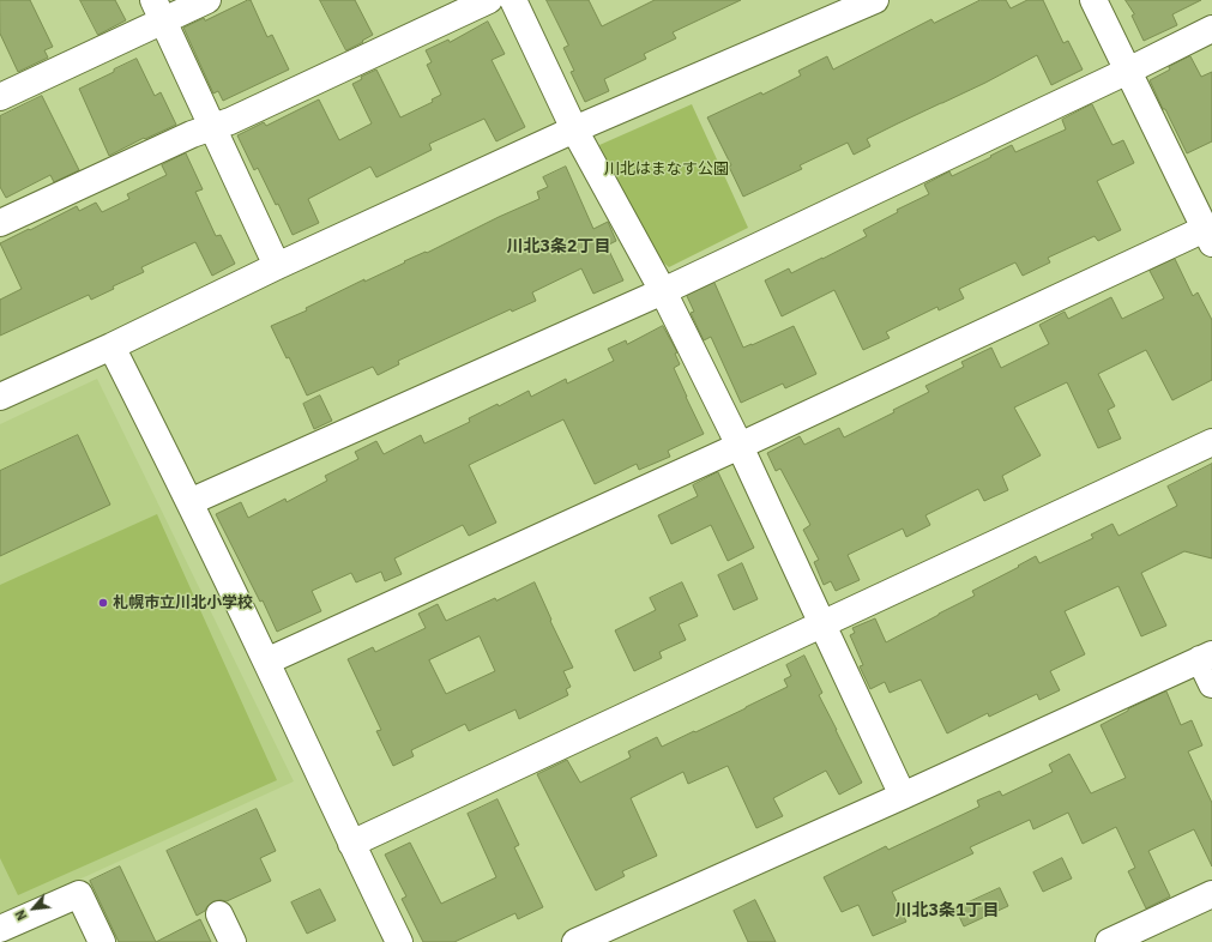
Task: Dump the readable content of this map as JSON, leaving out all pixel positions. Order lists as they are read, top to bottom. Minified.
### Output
{"districts":["川北3条2丁目","川北3条1丁目"],"parks":["川北はまなす公園"],"places":["札幌市立川北小学校"],"north":"bottom left"}
